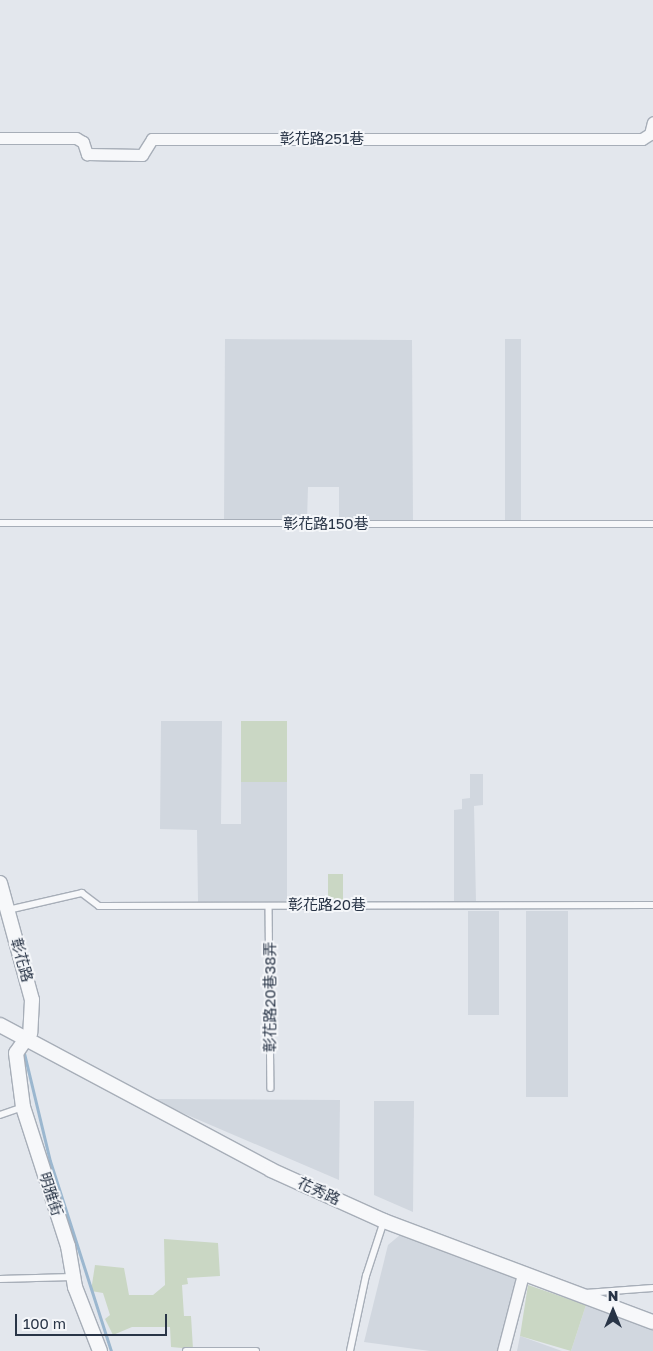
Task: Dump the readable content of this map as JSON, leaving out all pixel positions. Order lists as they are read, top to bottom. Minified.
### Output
{"streets":{"street":["彰花路251巷","彰花路","花秀路","明雅街"],"lane":["彰花路150巷","彰花路20巷","彰花路20巷38弄"]},"crossings":[["彰花路20巷","彰花路"],["彰花路20巷","彰花路20巷38弄"],["彰花路","花秀路"],["彰花路","明雅街"],["花秀路","明雅街"]],"scale_bar":"100 m","north":"top"}
